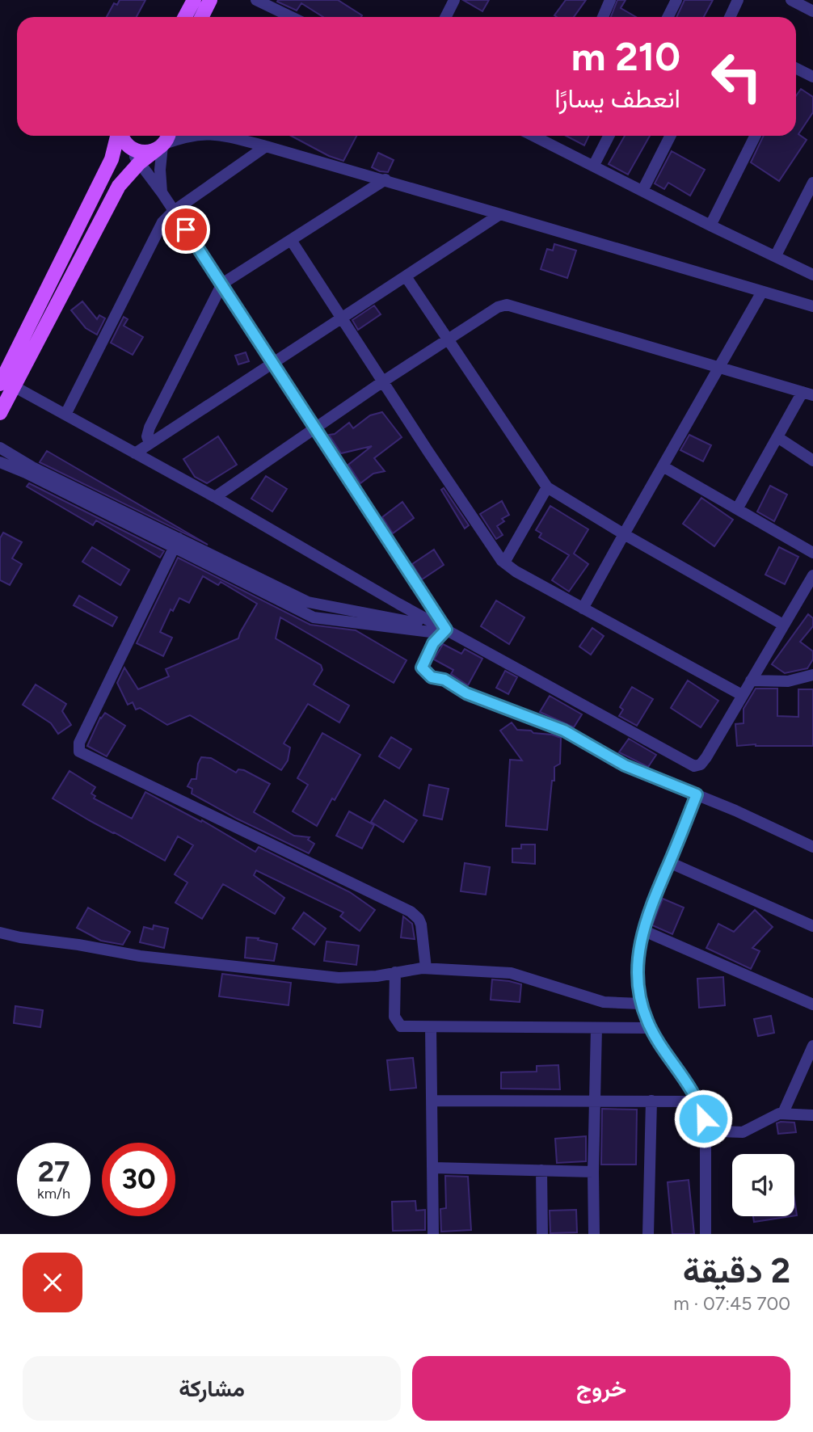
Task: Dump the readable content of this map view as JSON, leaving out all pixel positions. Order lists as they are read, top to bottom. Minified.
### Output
{"page":{"turn":["210 m","انعطف يسارًا"],"speed":"27 km/h","limit":"30","heading":["2 دقيقة","700 m · 07:45"],"buttons":["خروج","مشاركة"]}}
